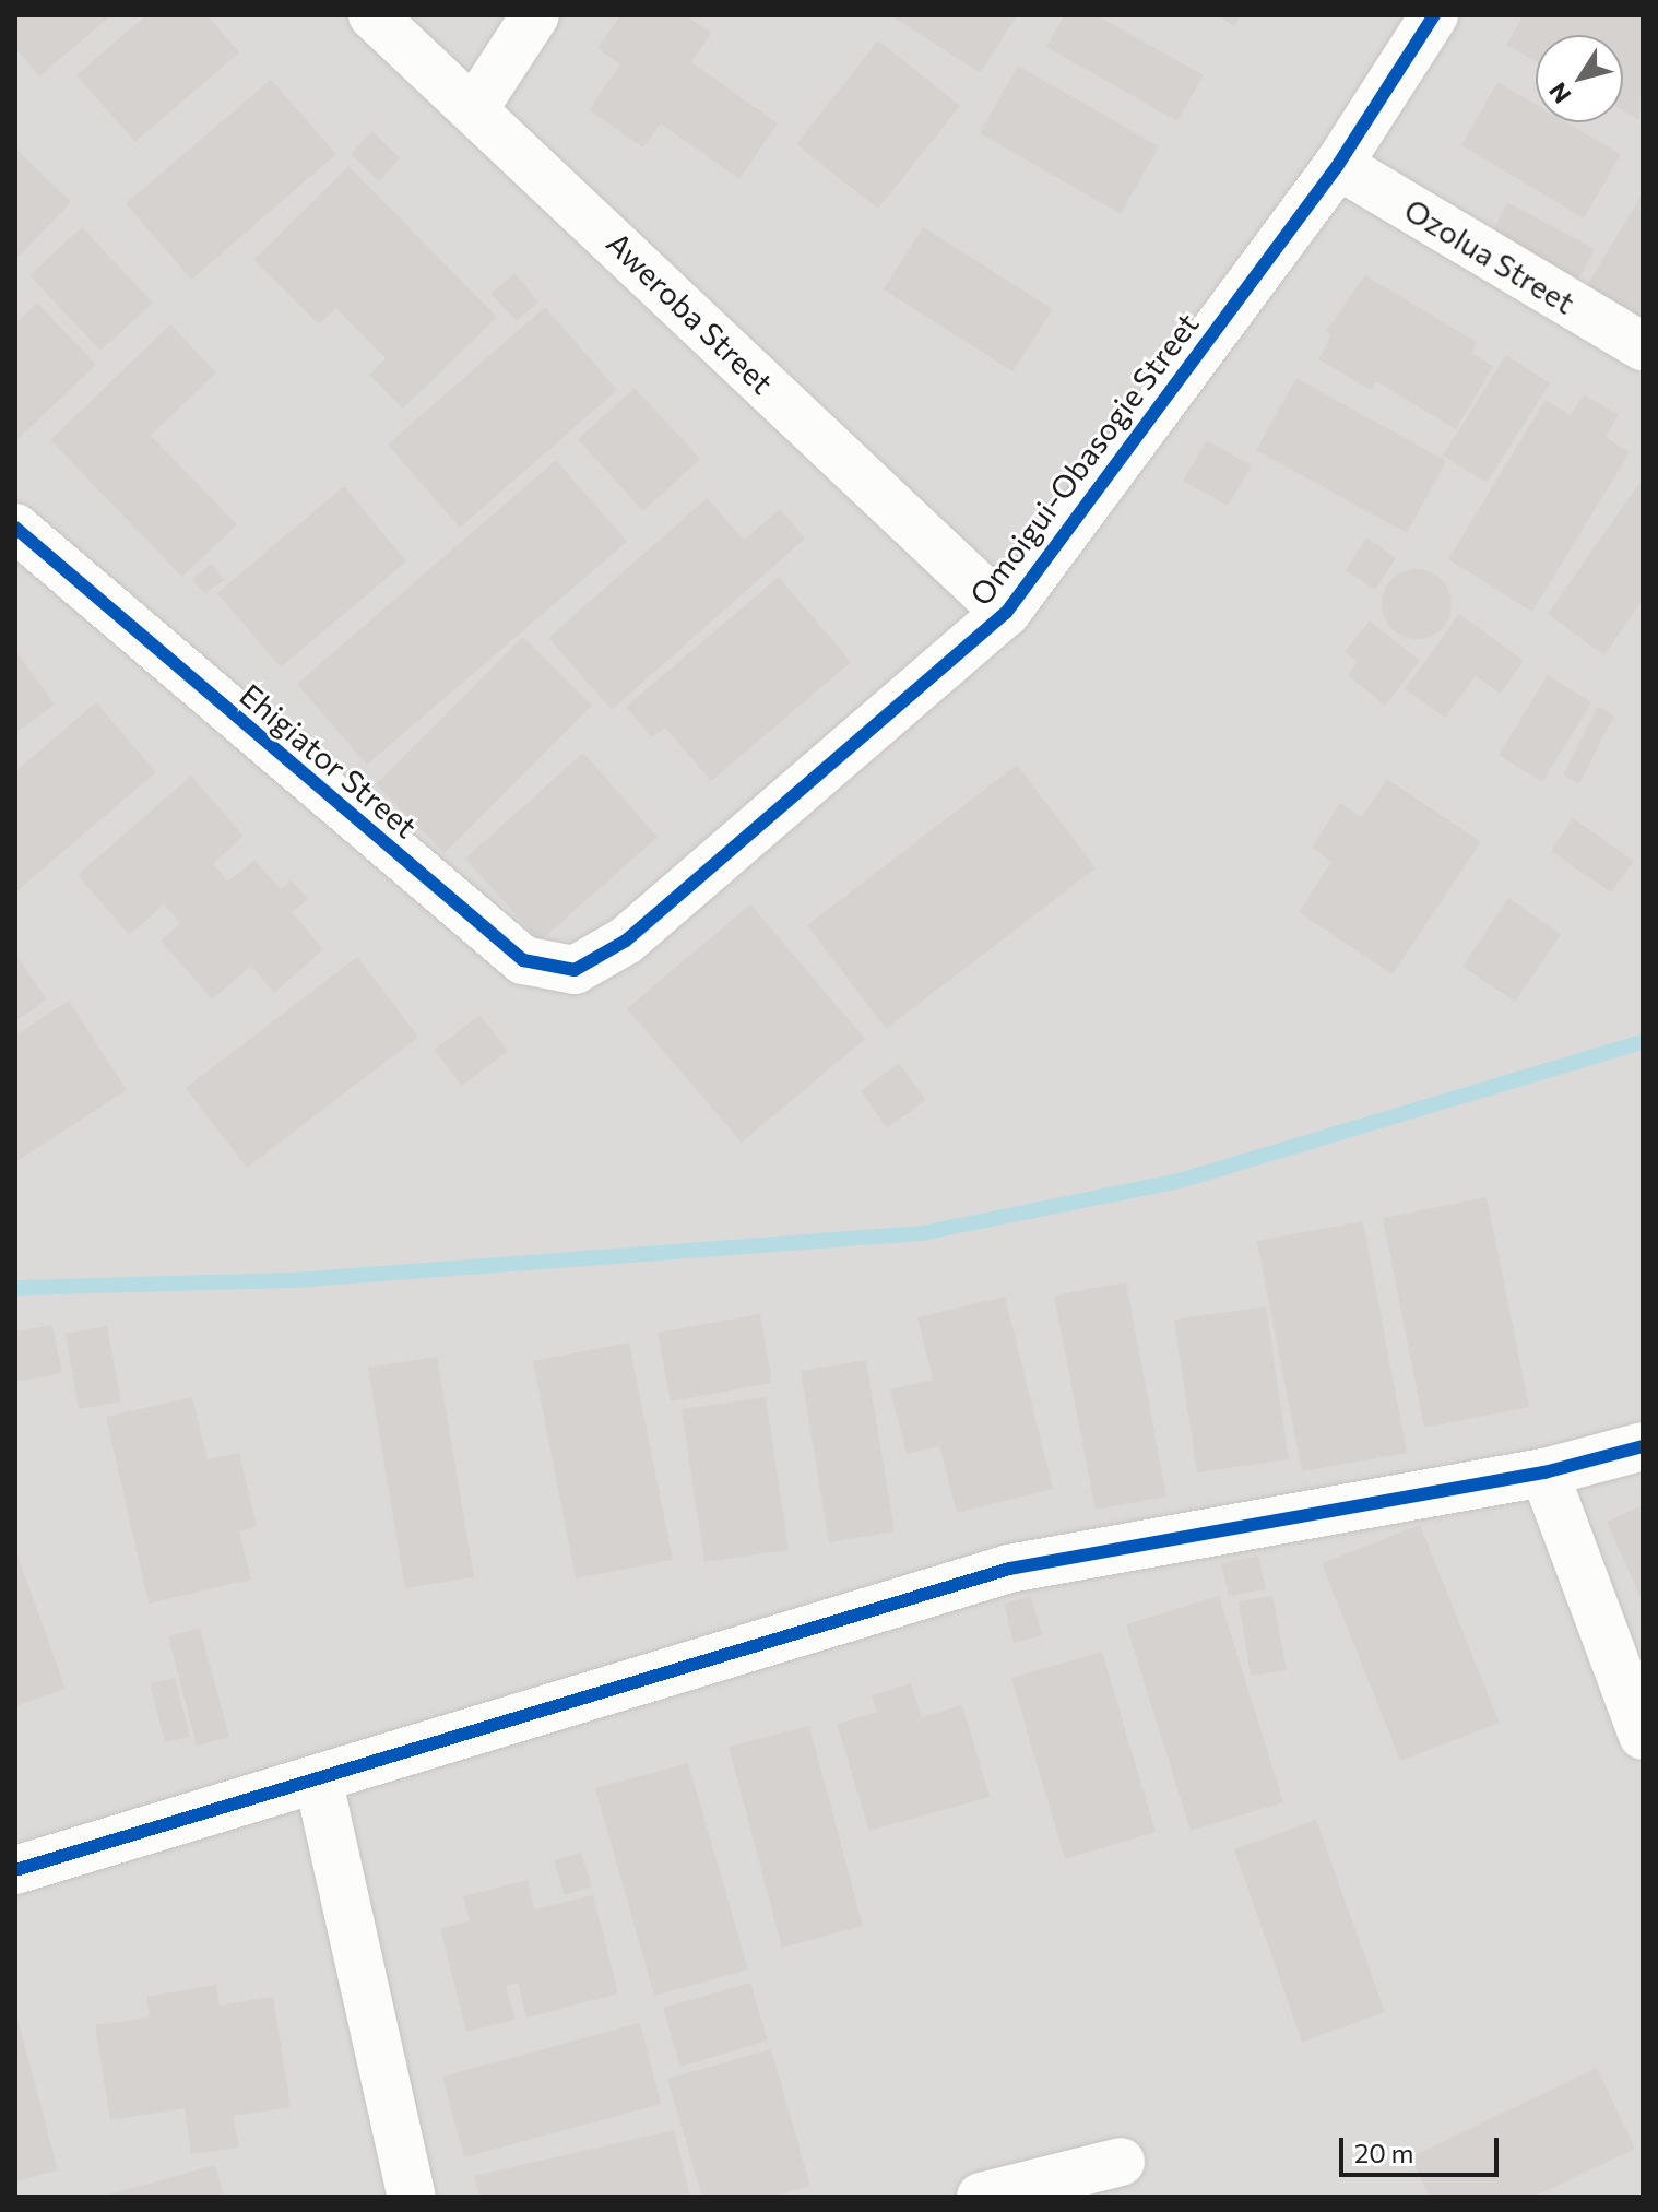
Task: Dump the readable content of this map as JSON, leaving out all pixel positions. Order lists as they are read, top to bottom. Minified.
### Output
{"streets":{"street":["Ozolua Street","Aweroba Street","Omoigui-Obasogie Street","Ehigiator Street"]},"crossings":[["Ozolua Street","Omoigui-Obasogie Street"],["Aweroba Street","Omoigui-Obasogie Street"],["Omoigui-Obasogie Street","Ehigiator Street"]],"scale_bar":"20 m","north":"bottom left"}
